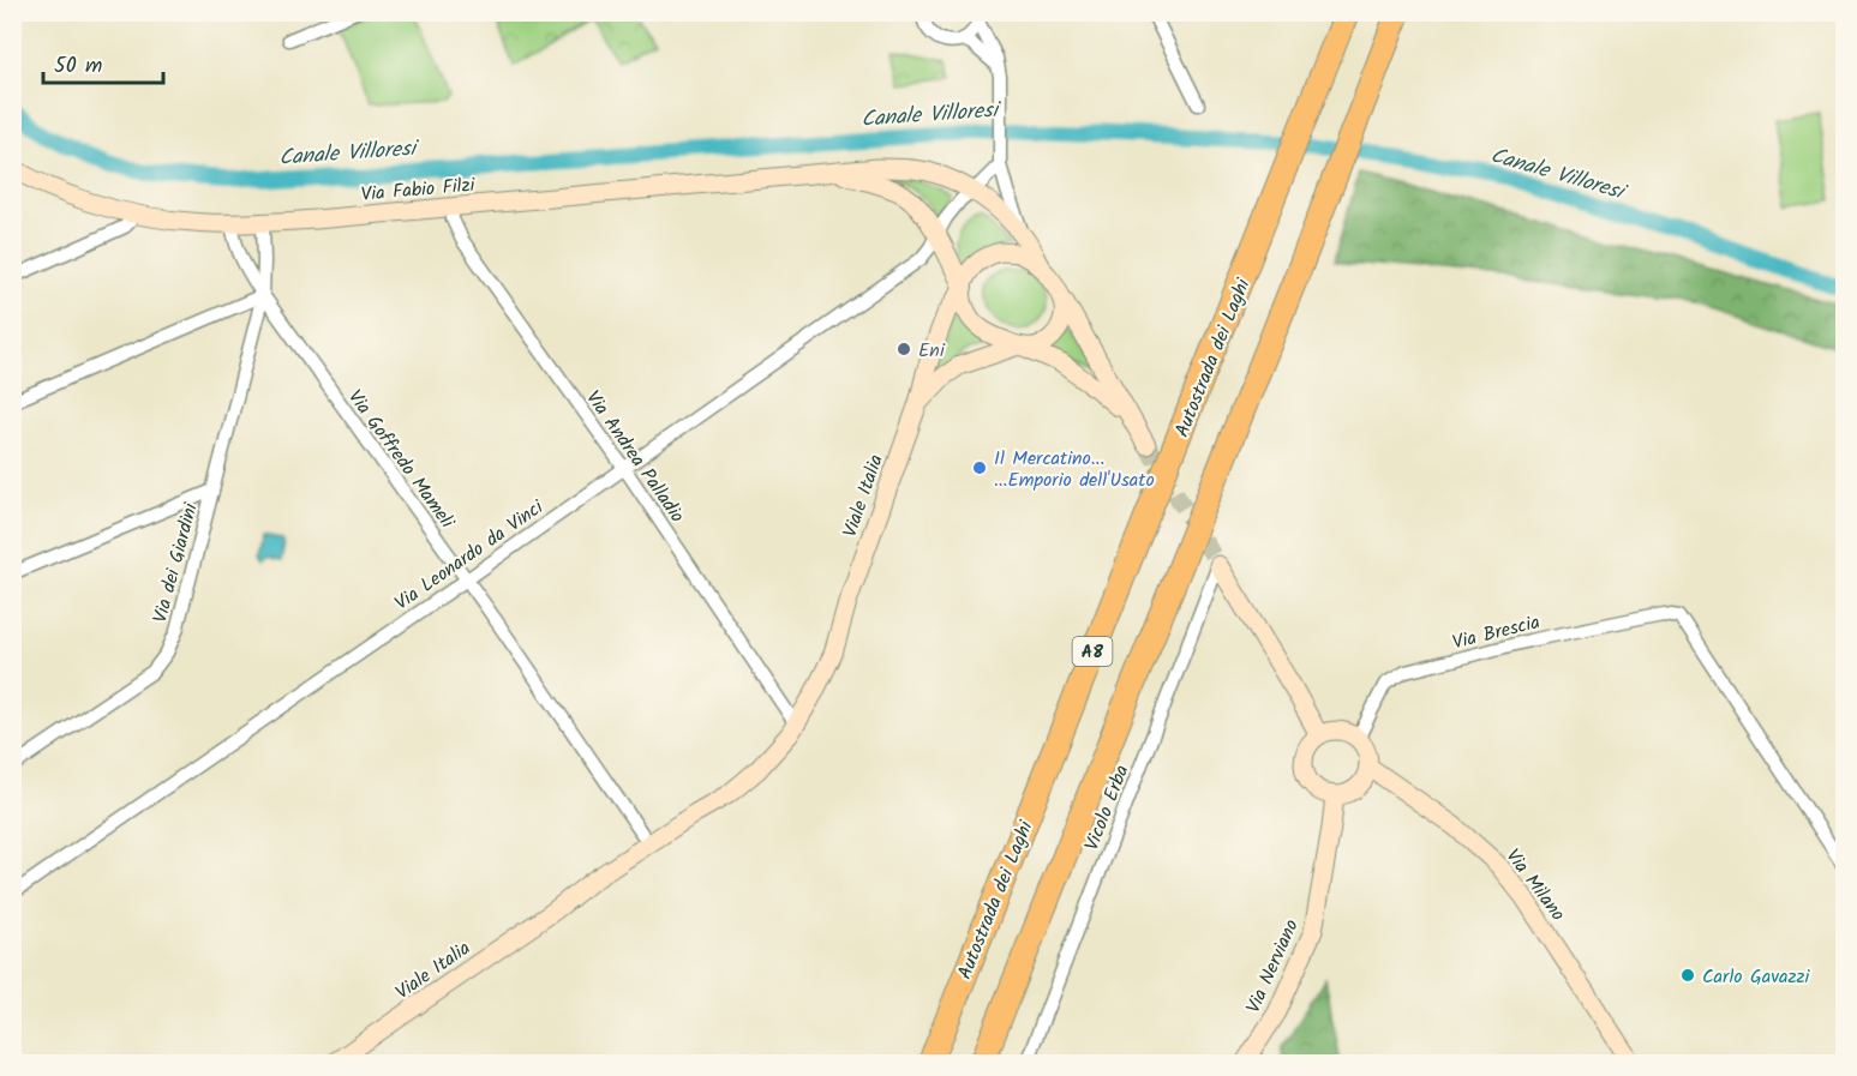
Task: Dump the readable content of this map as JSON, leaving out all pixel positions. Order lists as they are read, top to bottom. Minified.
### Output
{"streets":{"highway":["Autostrada dei Laghi","A8"],"street":["Via Fabio Filzi","Via Andrea Palladio","Via Goffredo Mameli","Viale Italia","Via Leonardo da Vinci","Via dei Giardini","Via Brescia","Vicolo Erba","Via Milano","Via Nerviano"]},"crossings":[["Via Fabio Filzi","Via Andrea Palladio"],["Via Fabio Filzi","Via Goffredo Mameli"],["Via Fabio Filzi","Viale Italia"],["Via Fabio Filzi","Via Leonardo da Vinci"],["Via Andrea Palladio","Viale Italia"],["Via Andrea Palladio","Via Leonardo da Vinci"],["Via Goffredo Mameli","Viale Italia"],["Via Goffredo Mameli","Via Leonardo da Vinci"],["Via Goffredo Mameli","Via dei Giardini"],["Via Brescia","Via Milano"],["Via Brescia","Via Nerviano"],["Via Milano","Via Nerviano"]],"water":["Canale Villoresi"],"places":["Eni","Il Mercatino... ...Emporio dell'Usato","Carlo Gavazzi"],"scale_bar":"50 m"}
